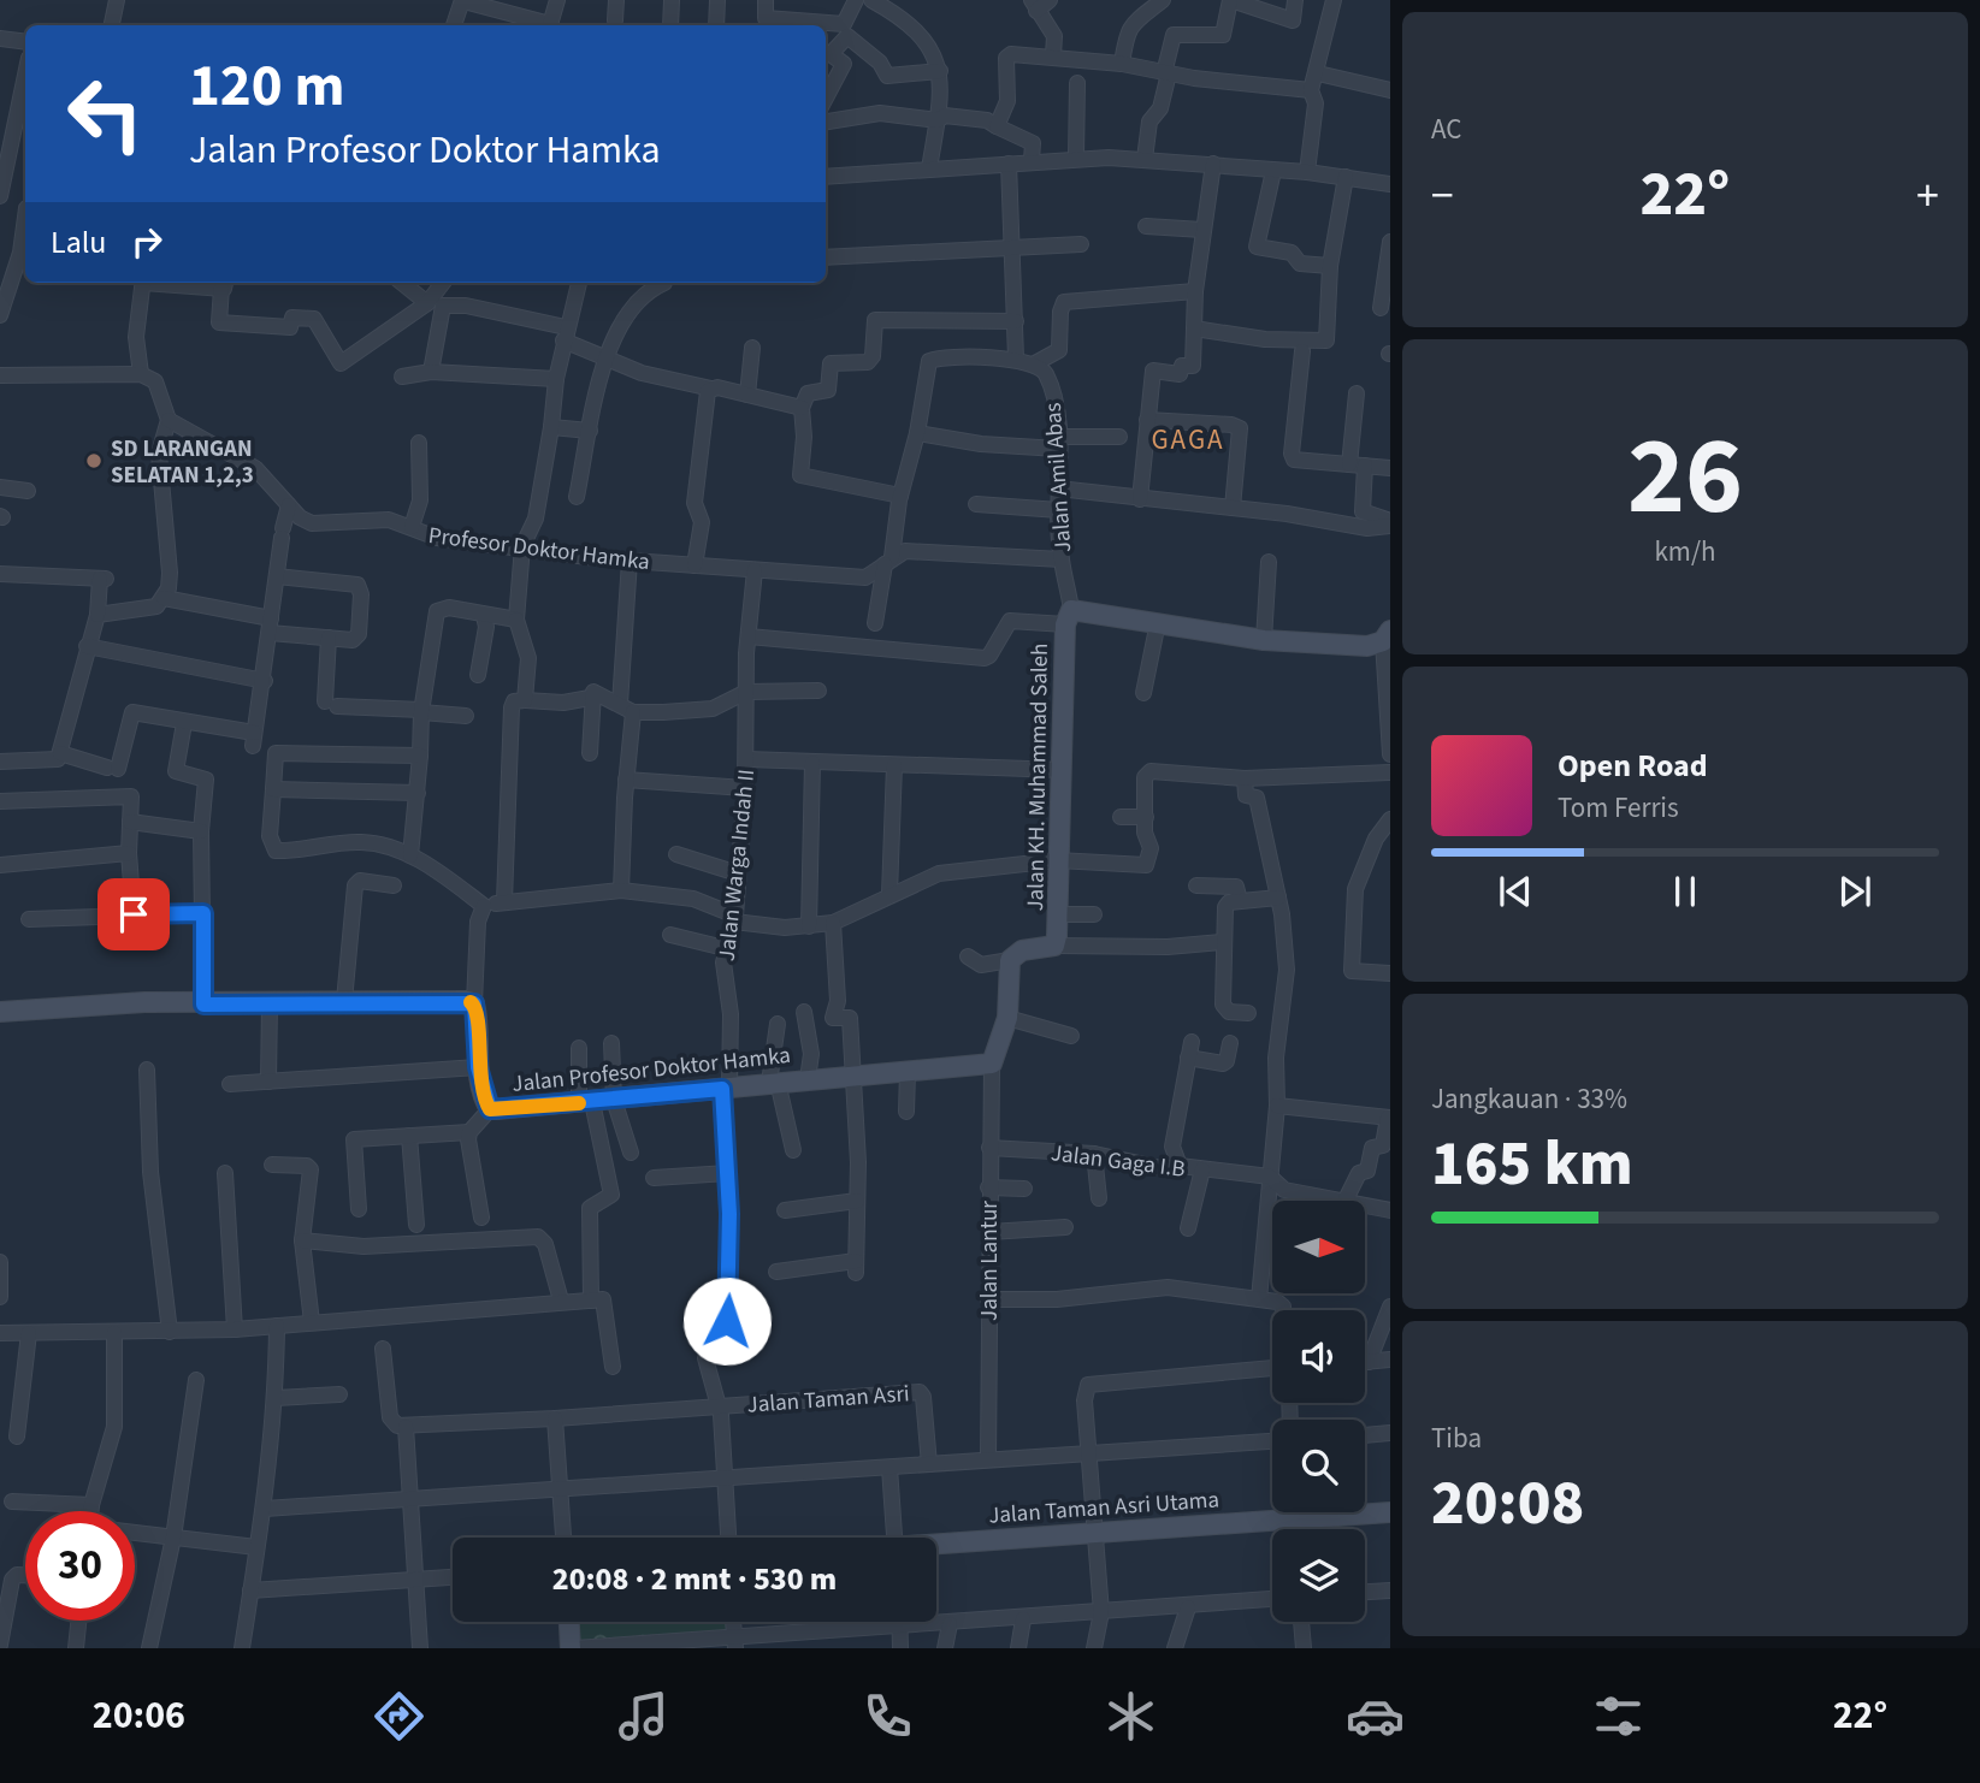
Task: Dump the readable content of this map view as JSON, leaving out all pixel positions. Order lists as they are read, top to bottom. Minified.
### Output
{"streets":{"street":["Jalan Amil Abas","Profesor Doktor Hamka","Jalan KH. Muhammad Saleh","Jalan Warga Indah II","Jalan Profesor Doktor Hamka","Jalan Gaga I.B","Jalan Lantur","Jalan Taman Asri","Jalan Taman Asri Utama"]},"crossings":[["Jalan Amil Abas","Profesor Doktor Hamka"],["Jalan Amil Abas","Jalan KH. Muhammad Saleh"],["Profesor Doktor Hamka","Jalan Warga Indah II"],["Jalan Warga Indah II","Jalan Profesor Doktor Hamka"],["Jalan Warga Indah II","Jalan Taman Asri"],["Jalan Profesor Doktor Hamka","Jalan Lantur"],["Jalan Gaga I.B","Jalan Lantur"]],"districts":["GAGA"],"places":["SD LARANGAN SELATAN 1,2,3"],"north":"right","page":{"tile":["AC",["26","km/h"],["Jangkauan · 33%","165 km"],["Tiba","20:08"]],"turn":["120 m","Jalan Profesor Doktor Hamka"],"heat":["−","22°","+"],"then":"Lalu","song":["Open Road","Tom Ferris"],"limit":"30","trip":"20:08 · 2 mnt · 530 m","tabs":["20:06","22°"]}}
